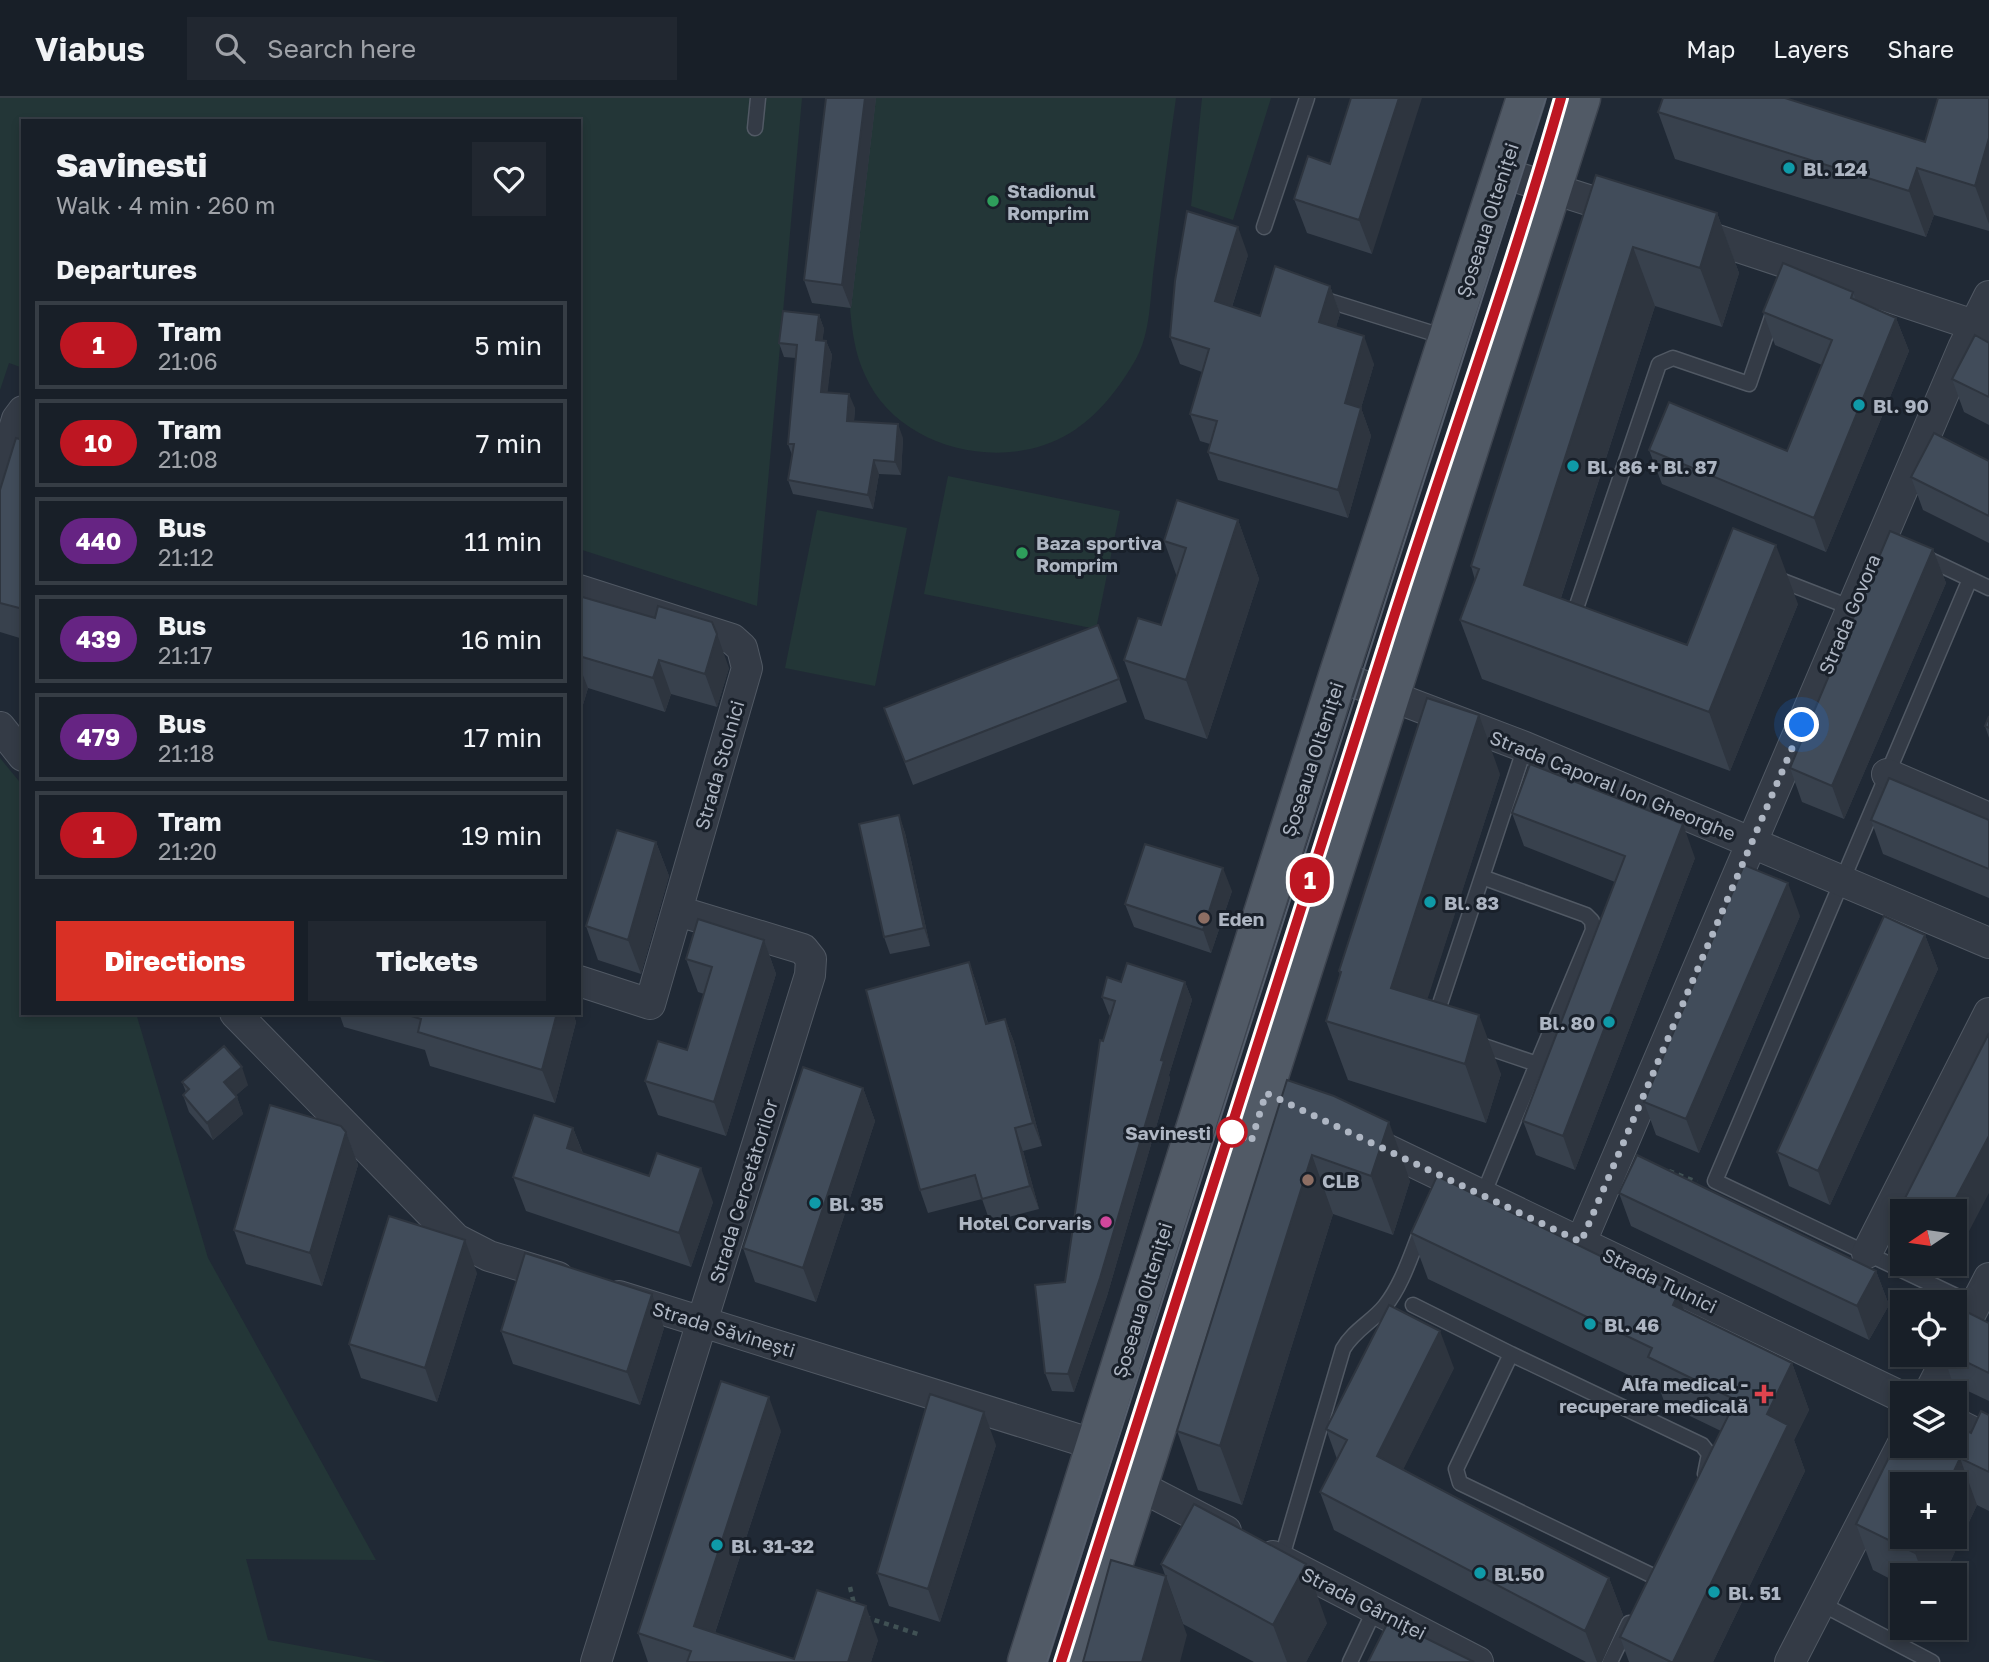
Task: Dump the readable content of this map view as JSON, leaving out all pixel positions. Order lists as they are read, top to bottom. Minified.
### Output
{"streets":{"main road":["Șoseaua Olteniței"],"street":["Strada Govora","Strada Stolnici","Strada Caporal Ion Gheorghe","Strada Cercetătorilor","Strada Tulnici","Strada Săvinești","Strada Gârniței"]},"crossings":[["Șoseaua Olteniței","Strada Caporal Ion Gheorghe"],["Șoseaua Olteniței","Strada Săvinești"],["Strada Govora","Strada Caporal Ion Gheorghe"],["Strada Govora","Strada Tulnici"],["Strada Stolnici","Strada Cercetătorilor"],["Strada Cercetătorilor","Strada Săvinești"]],"places":{"other":["Bl. 124","Stadionul Romprim","Bl. 90","Bl. 86 + Bl. 87","Baza sportiva Romprim","Bl. 83","Eden","Bl. 80","Savinesti","CLB","Bl. 35","Hotel Corvaris","Bl. 46","Bl. 31-32","Bl.50","Bl. 51"],"health":["Alfa medical - recuperare medicală"]},"lines":["tram line 1"],"north":"left","page":{"header":"Viabus","search":"Search here","nav":["Map","Layers","Share"],"on_map":"1","heading":[["Savinesti","Walk · 4 min · 260 m"],"Departures"],"list":[{"mark":"1","name":"Tram","note":"21:06","value":"5 min"},{"mark":"10","name":"Tram","note":"21:08","value":"7 min"},{"mark":"440","name":"Bus","note":"21:12","value":"11 min"},{"mark":"439","name":"Bus","note":"21:17","value":"16 min"},{"mark":"479","name":"Bus","note":"21:18","value":"17 min"},{"mark":"1","name":"Tram","note":"21:20","value":"19 min"}],"buttons":["Directions","Tickets"],"map_buttons":["+","−"]}}
